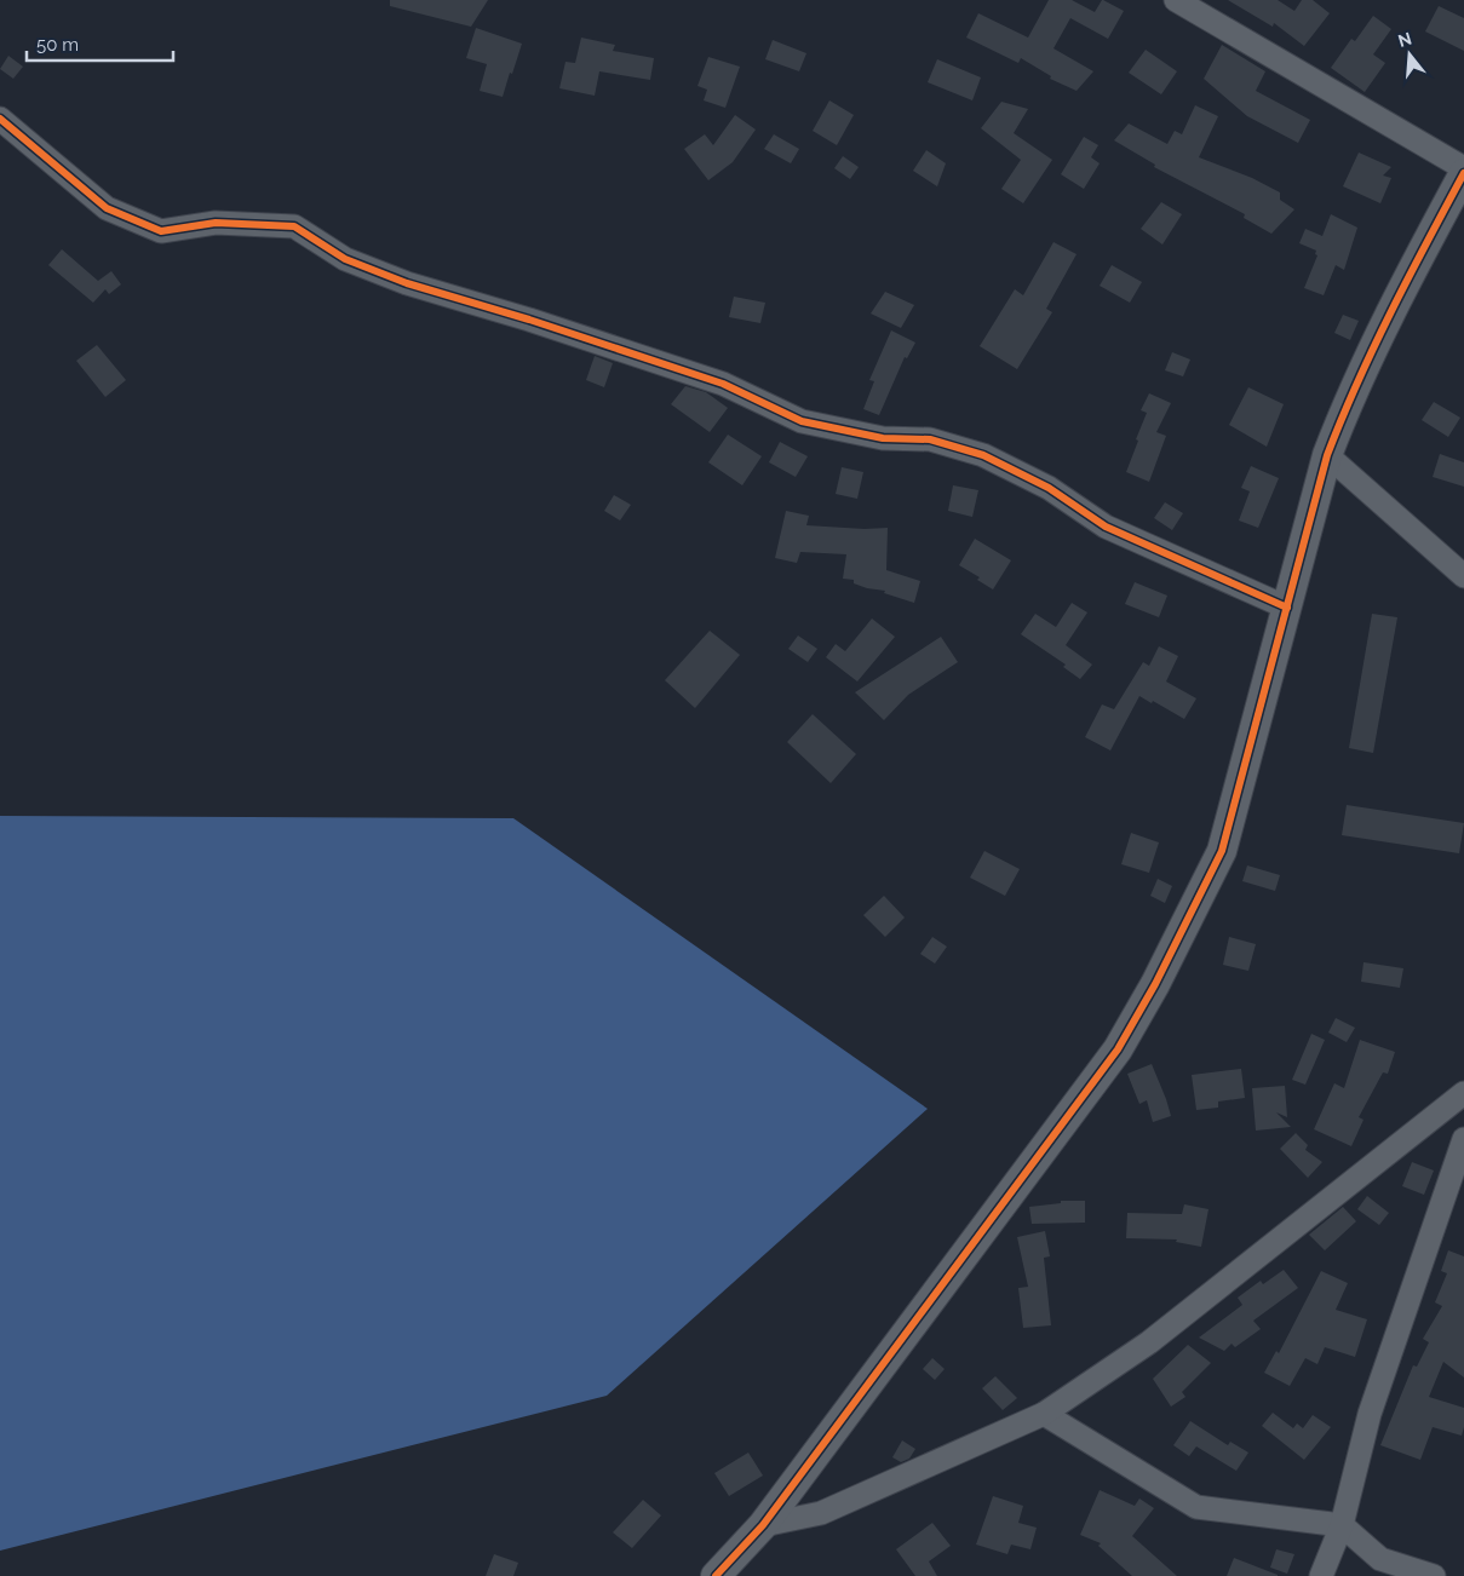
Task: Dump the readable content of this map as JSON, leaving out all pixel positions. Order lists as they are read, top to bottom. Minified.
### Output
{"scale_bar":"50 m","north":"top"}
